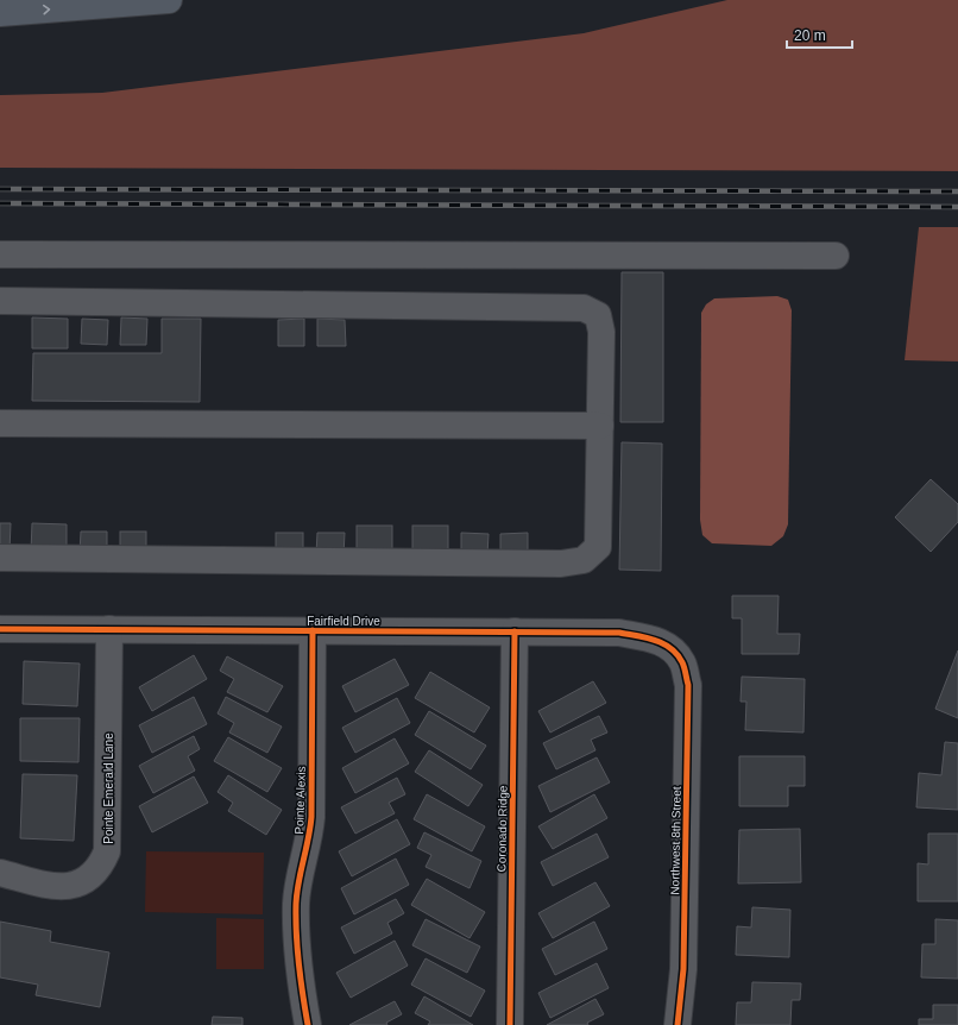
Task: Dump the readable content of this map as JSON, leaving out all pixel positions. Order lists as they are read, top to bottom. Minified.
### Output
{"streets":{"street":["Fairfield Drive","Pointe Emerald Lane","Pointe Alexis","Coronado Ridge","Northwest 8th Street"]},"crossings":[["Fairfield Drive","Pointe Emerald Lane"],["Fairfield Drive","Pointe Alexis"],["Fairfield Drive","Coronado Ridge"],["Fairfield Drive","Northwest 8th Street"]],"scale_bar":"20 m"}
